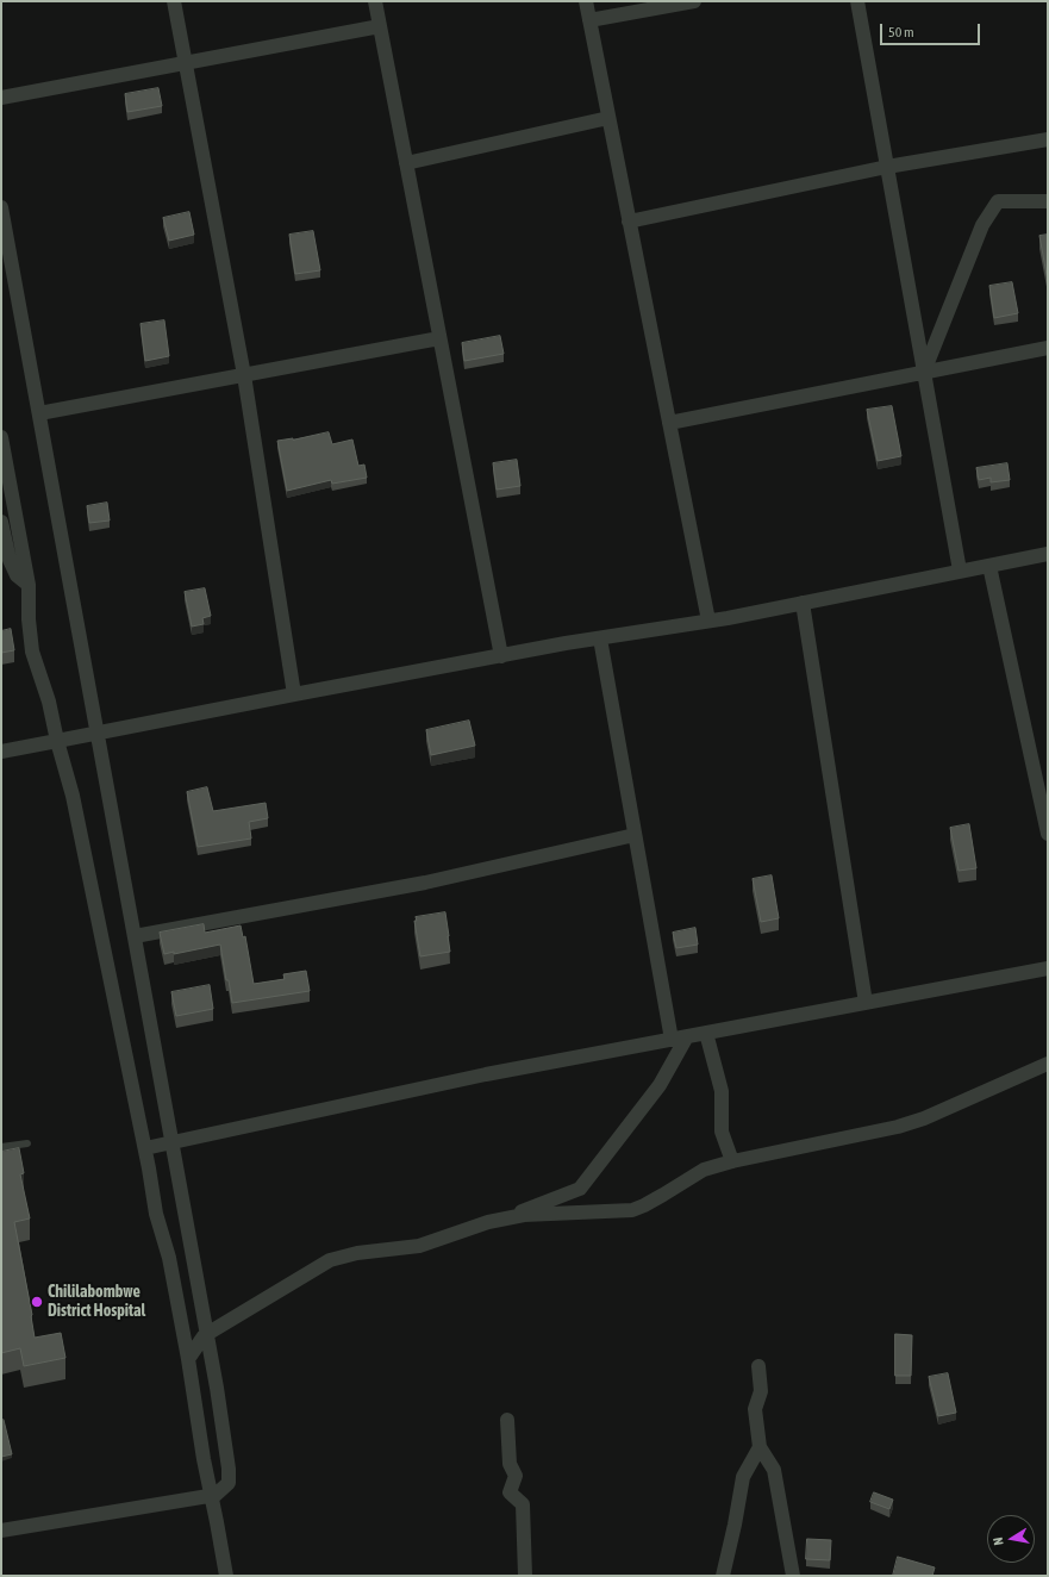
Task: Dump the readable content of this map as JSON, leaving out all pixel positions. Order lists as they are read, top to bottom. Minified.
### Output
{"places":["Chililabombwe District Hospital"],"scale_bar":"50 m","north":"left"}
